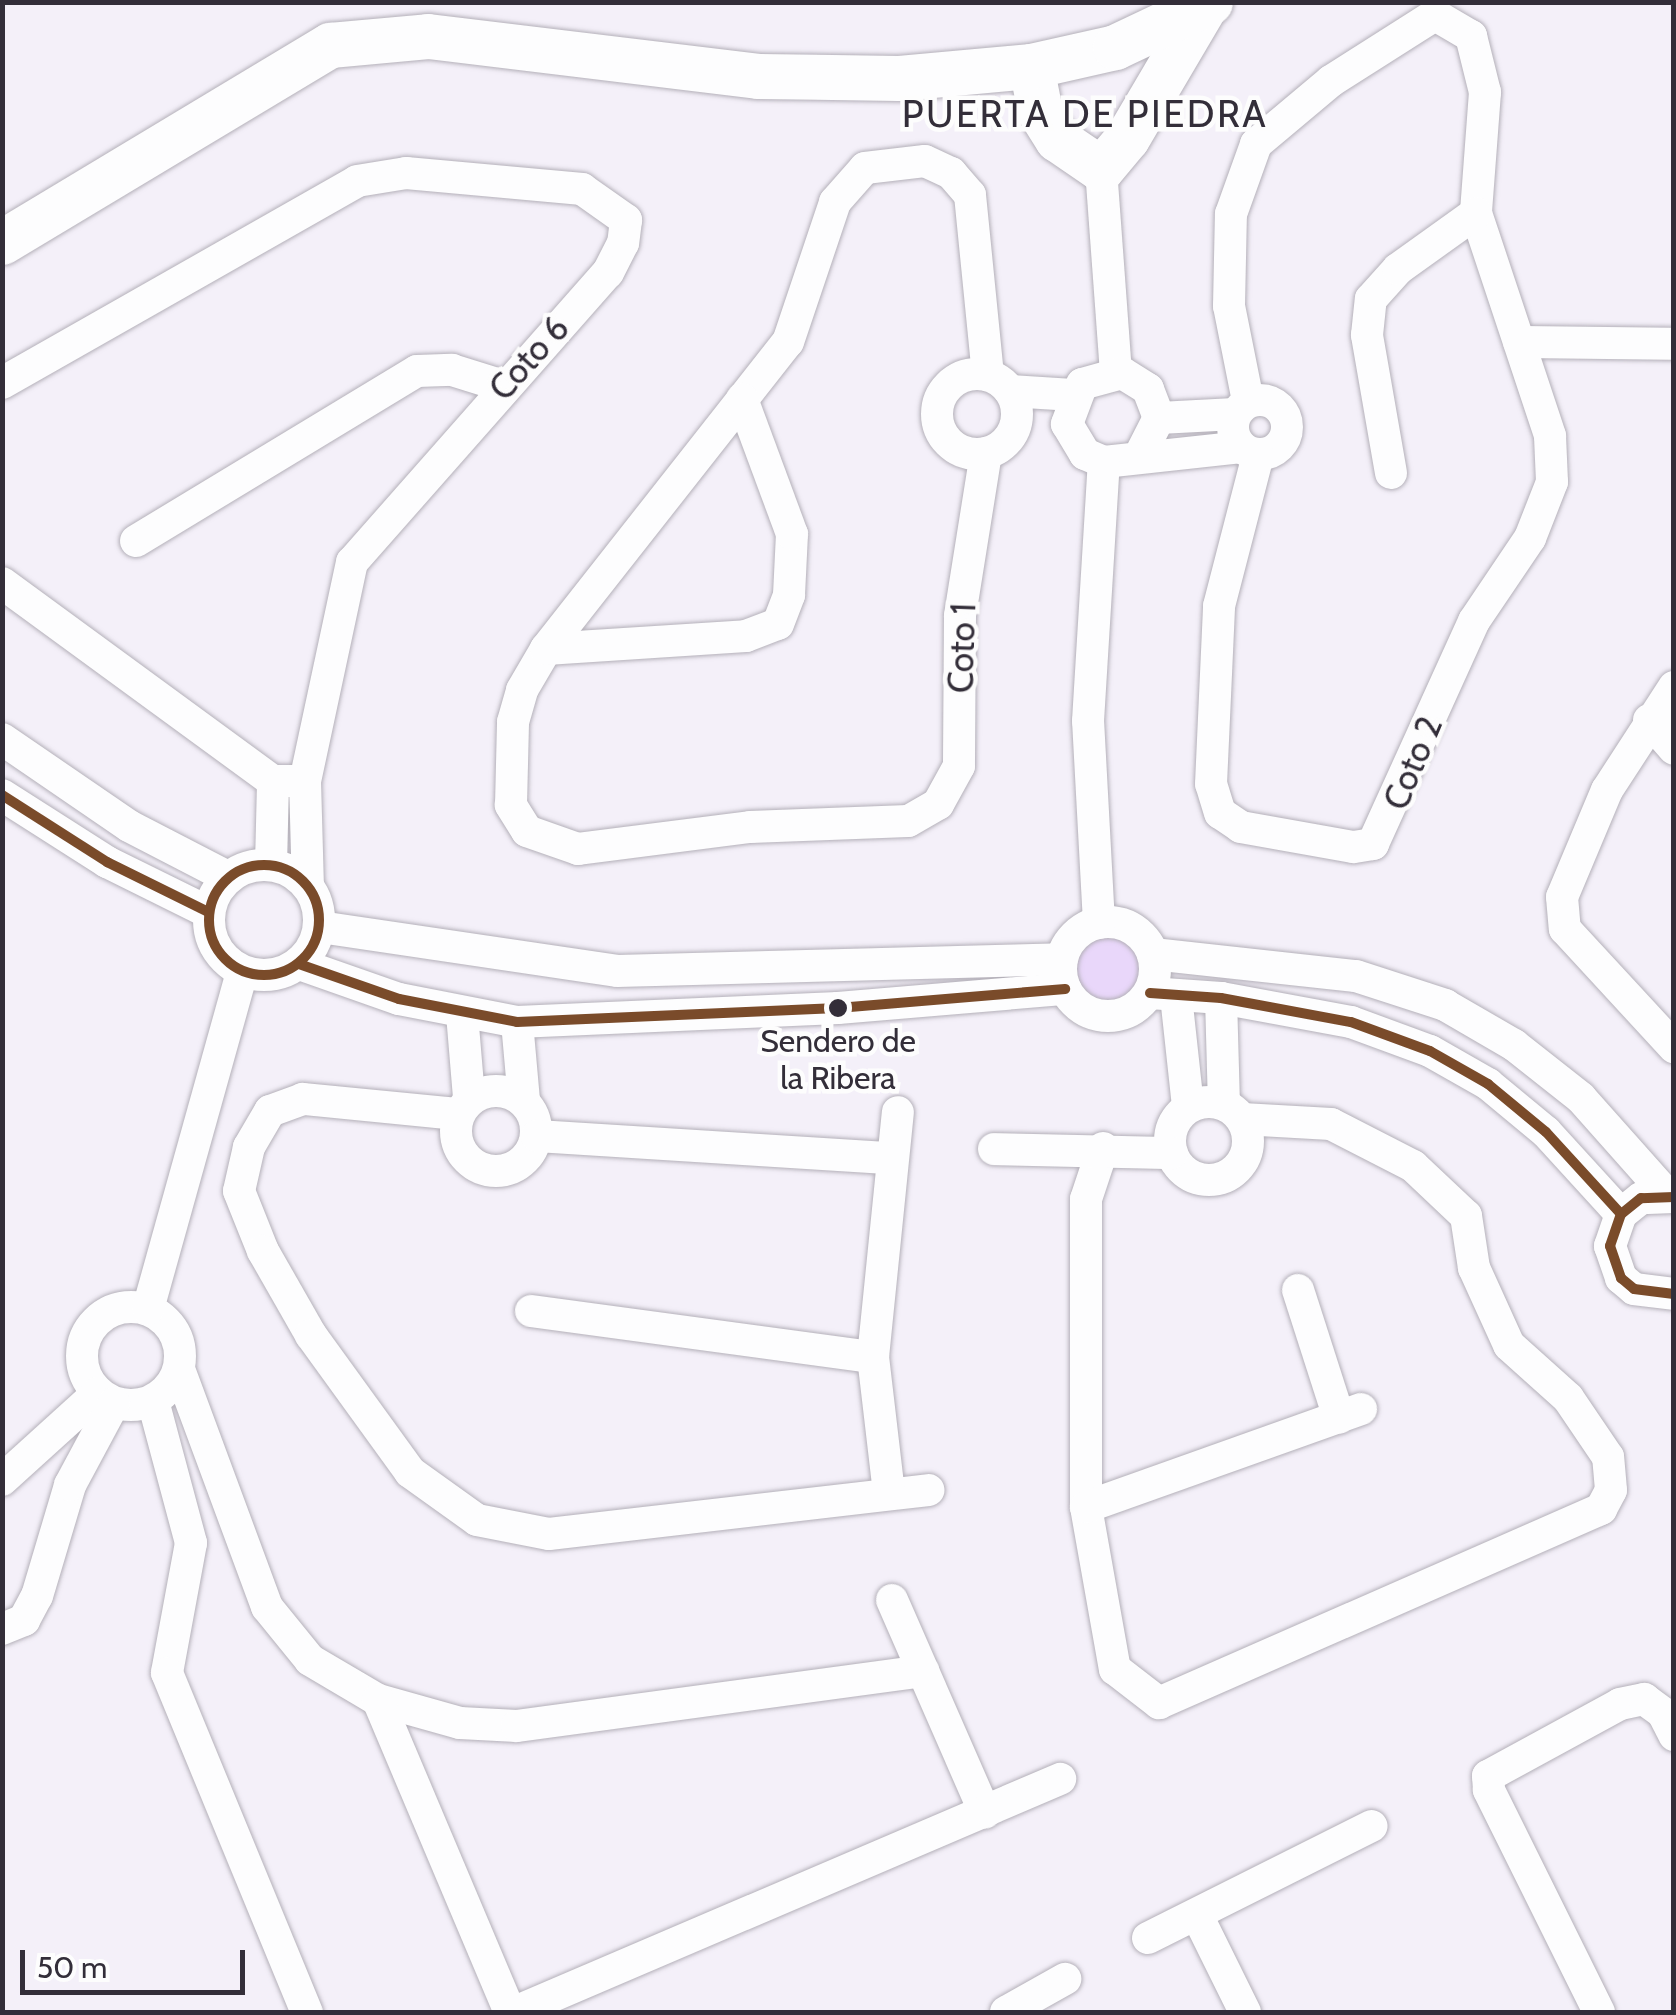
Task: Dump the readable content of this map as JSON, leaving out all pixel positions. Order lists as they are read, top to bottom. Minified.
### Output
{"streets":{"street":["Coto 6","Coto 1","Coto 2"]},"districts":["PUERTA DE PIEDRA"],"places":["Sendero de la Ribera"],"scale_bar":"50 m"}
